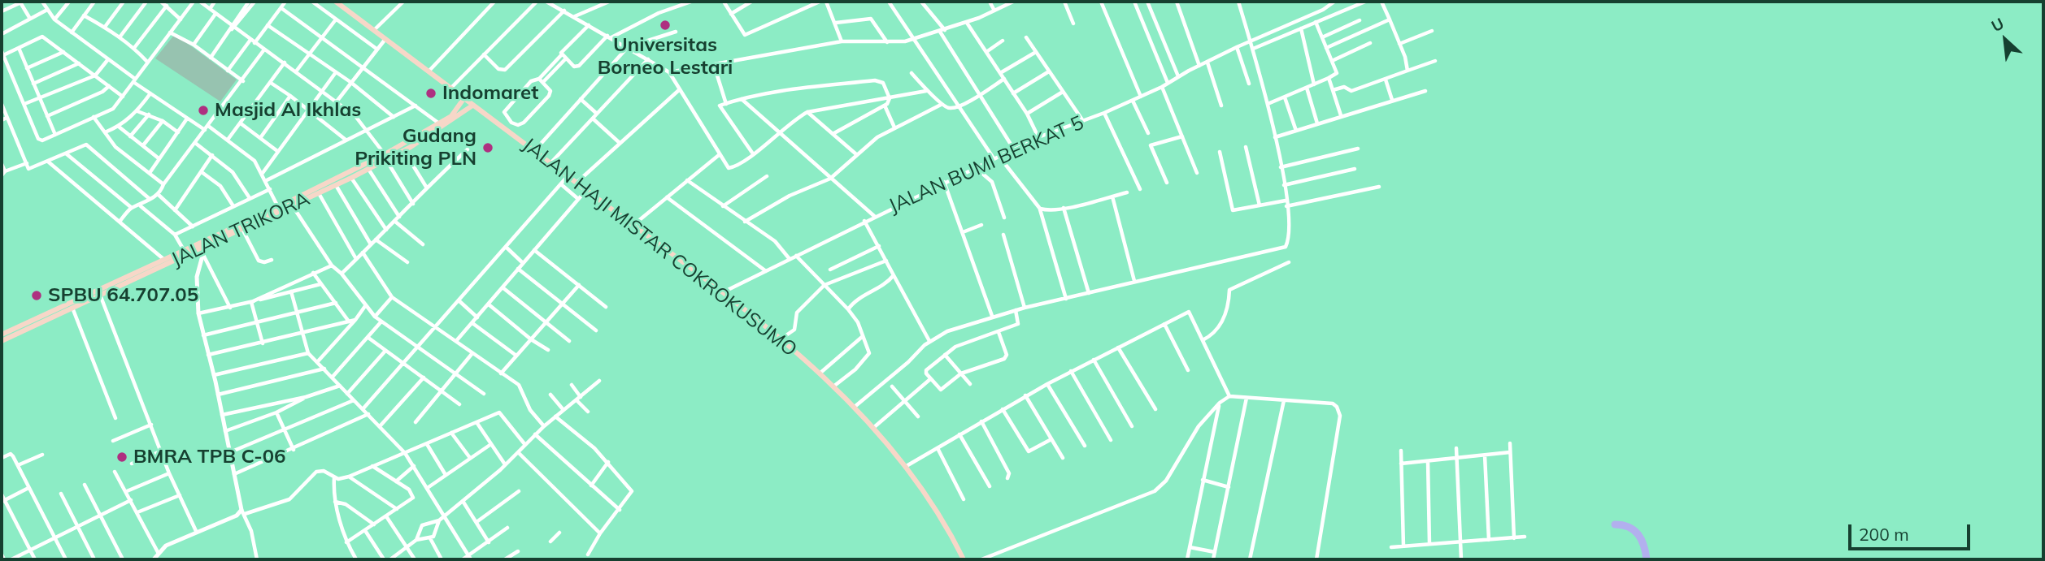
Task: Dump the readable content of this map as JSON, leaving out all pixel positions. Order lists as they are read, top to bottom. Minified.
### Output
{"streets":{"main road":["JALAN TRIKORA","JALAN HAJI MISTAR COKROKUSUMO"],"street":["JALAN BUMI BERKAT 5"]},"crossings":[["JALAN BUMI BERKAT 5","JALAN HAJI MISTAR COKROKUSUMO"],["JALAN TRIKORA","JALAN HAJI MISTAR COKROKUSUMO"]],"places":["Universitas Borneo Lestari","Indomaret","Masjid Al Ikhlas","Gudang Prikiting PLN","SPBU 64.707.05","BMRA TPB C-06"],"scale_bar":"200 m","north":"top left"}
